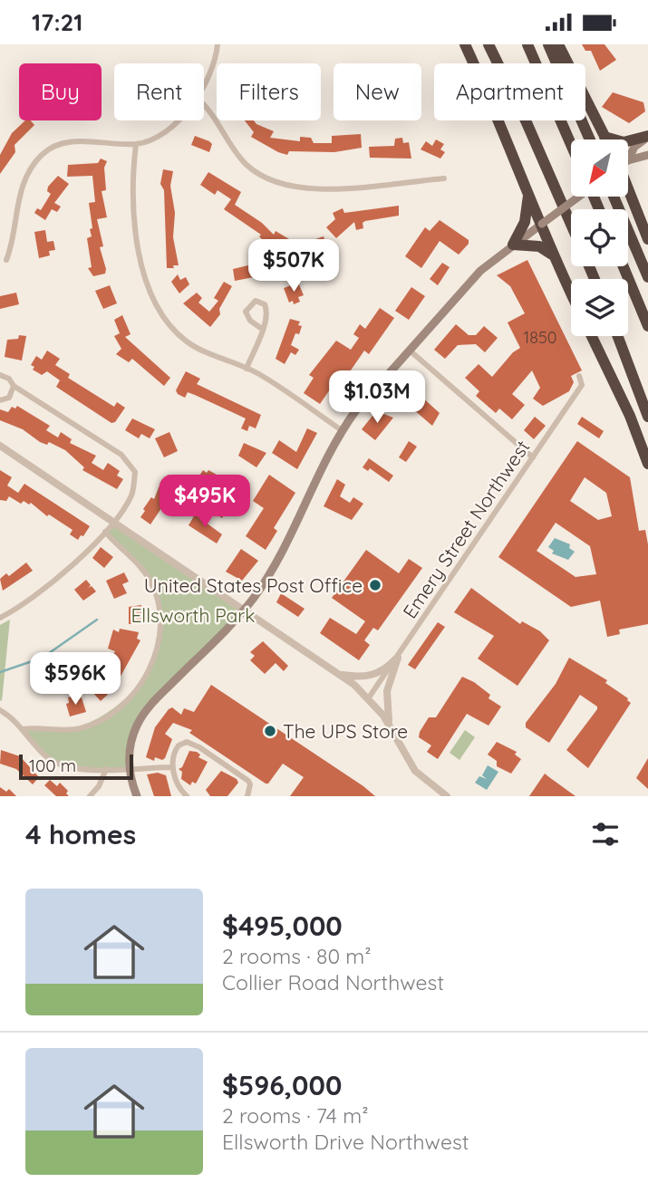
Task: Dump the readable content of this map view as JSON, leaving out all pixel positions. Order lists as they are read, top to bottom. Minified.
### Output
{"streets":{"street":["Emery Street Northwest"]},"parks":["Ellsworth Park"],"places":["United States Post Office","The UPS Store"],"house_numbers":["1850"],"scale_bar":"100 m","north":"bottom left","page":{"status":"17:21","chip":["Buy","Rent","Filters","New","Apartment"],"price":["$507K","$1.03M","$495K","$596K"],"scale":"100 m","heading":"4 homes","list":[{"name":"$495,000","note":"2 rooms · 80 m² · Collier Road Northwest"},{"name":"$596,000","note":"2 rooms · 74 m² · Ellsworth Drive Northwest"}]}}
